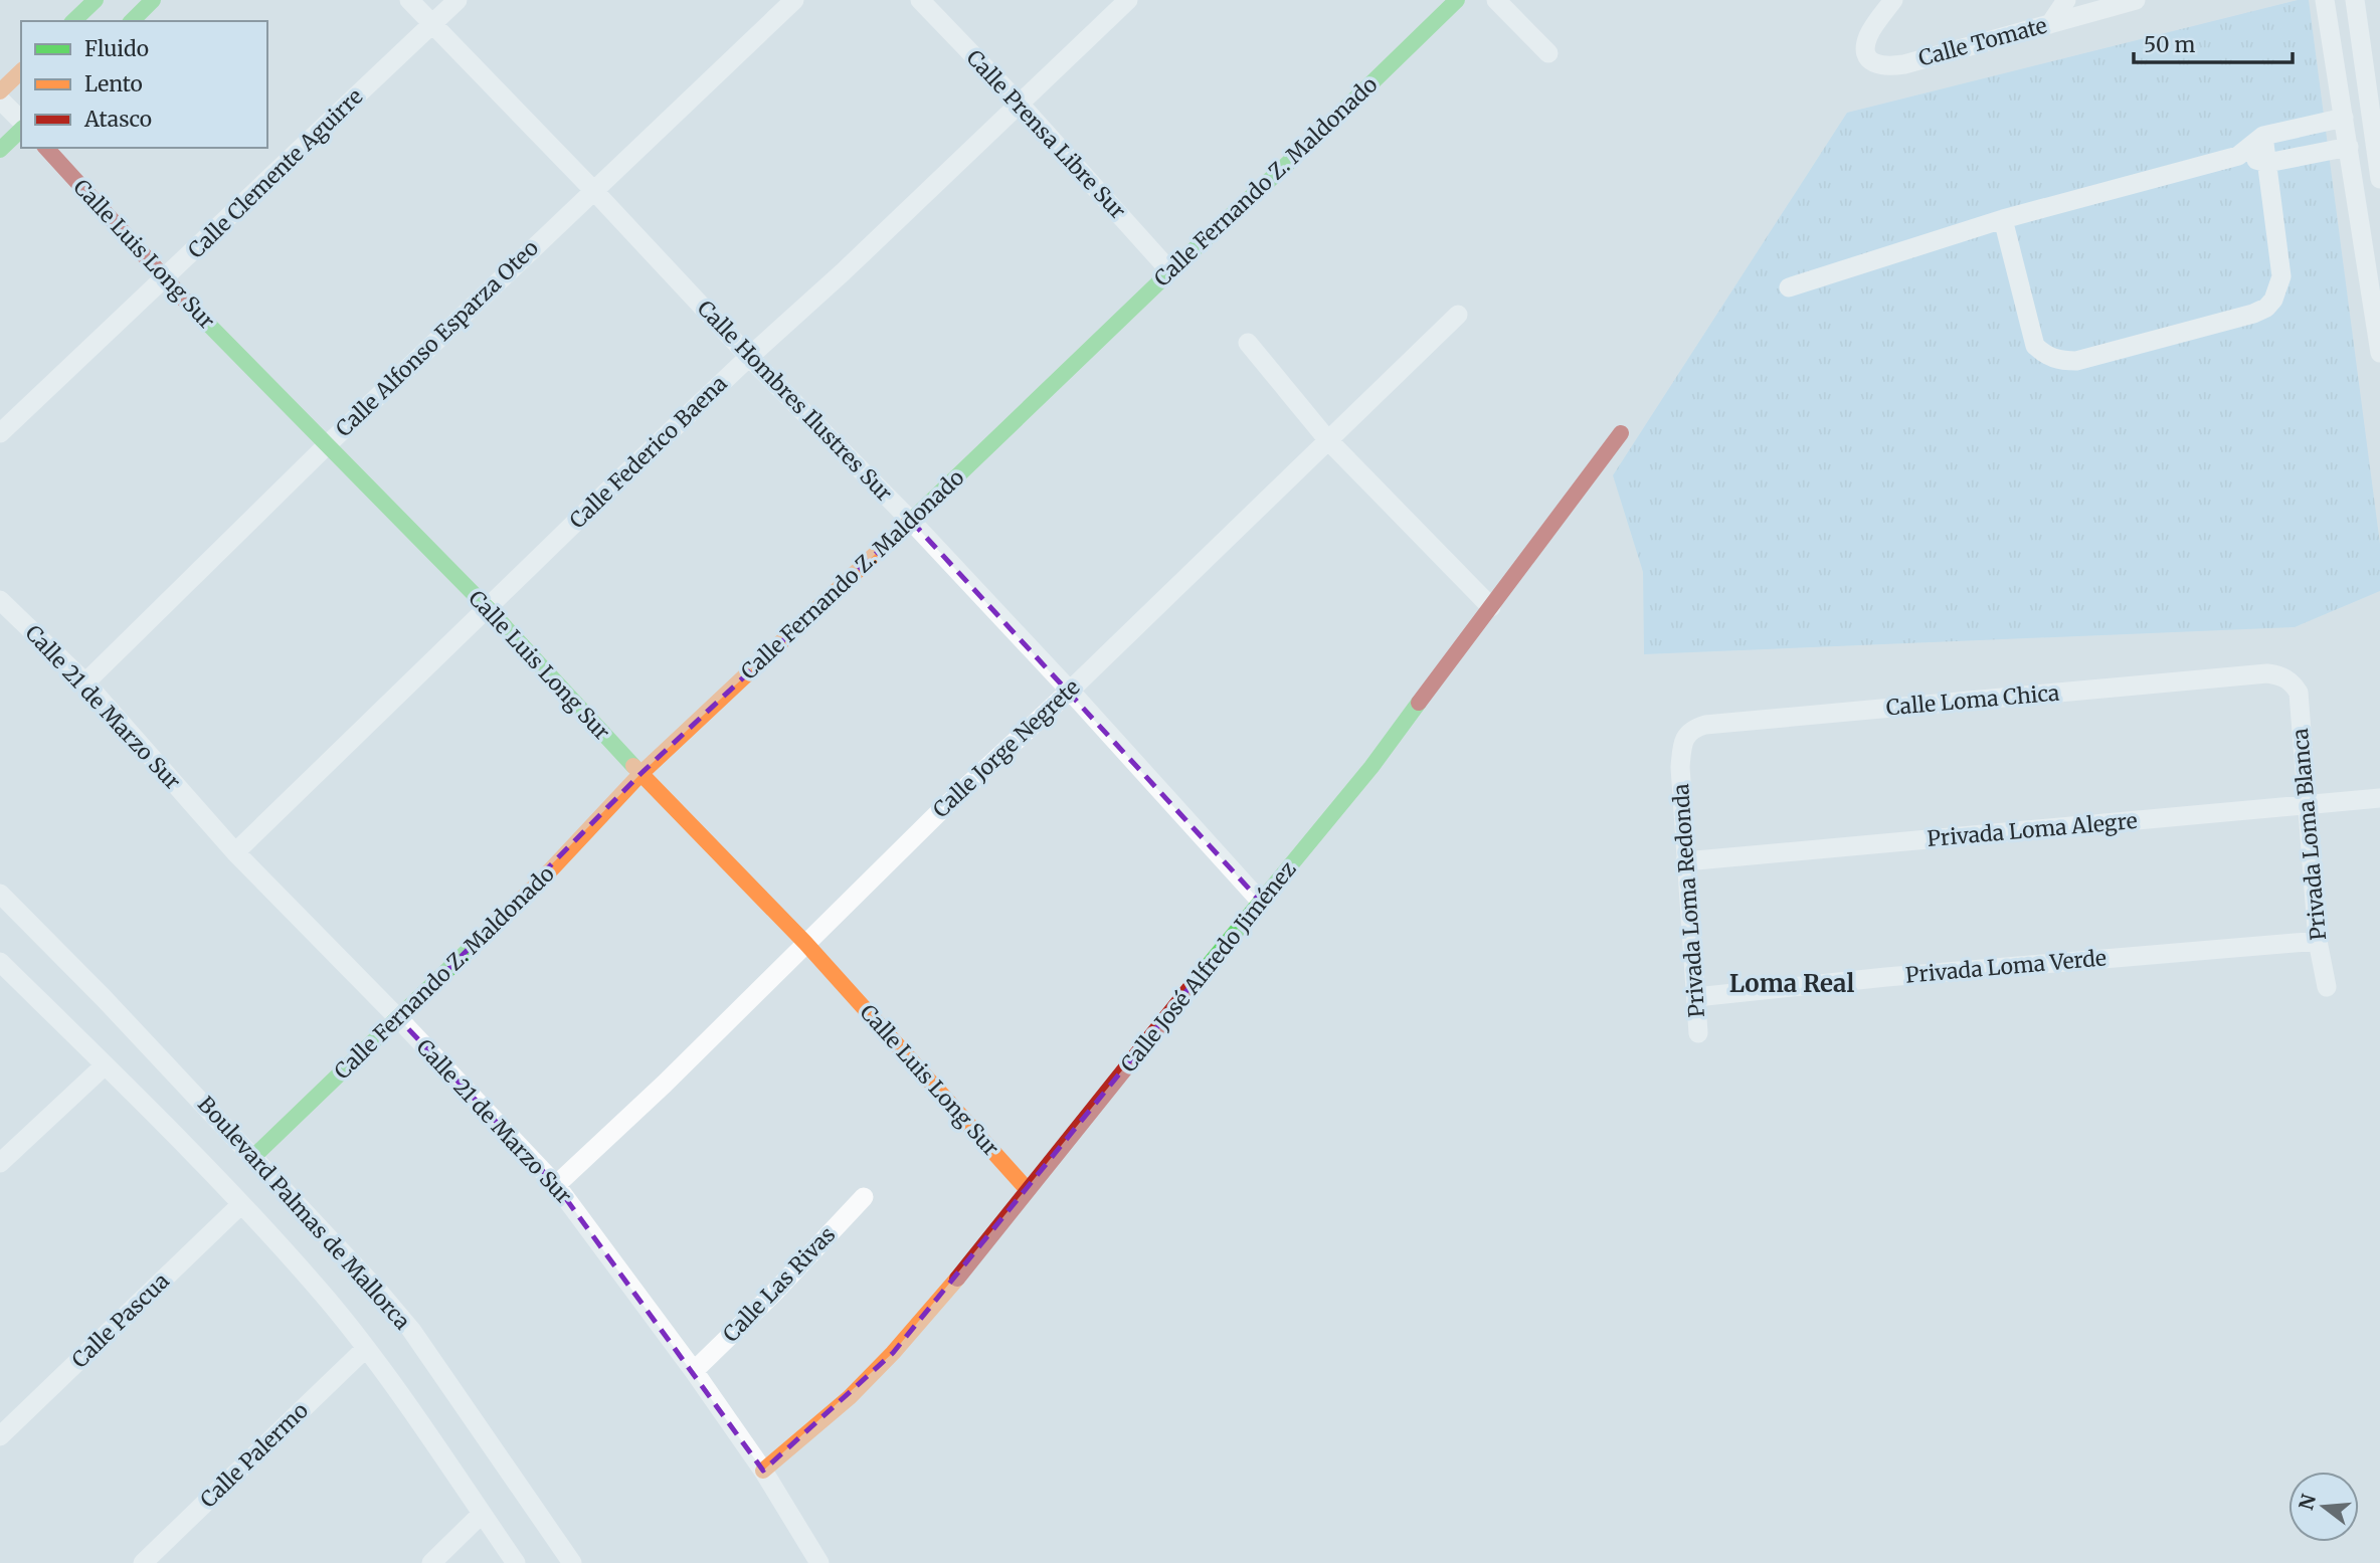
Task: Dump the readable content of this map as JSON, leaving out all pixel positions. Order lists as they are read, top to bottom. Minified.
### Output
{"streets":{"street":["Calle Tomate","Calle Prensa Libre Sur","Calle Clemente Aguirre","Calle Fernando Z. Maldonado","Calle Luis Long Sur","Calle Alfonso Esparza Oteo","Calle Hombres Ilustres Sur","Calle Federico Baena","Calle Loma Chica","Calle 21 de Marzo Sur","Calle Jorge Negrete","Privada Loma Alegre","Privada Loma Blanca","Privada Loma Redonda","Calle José Alfredo Jiménez","Privada Loma Verde","Boulevard Palmas de Mallorca","Calle Las Rivas","Calle Pascua","Calle Palermo"]},"crossings":[["Calle Prensa Libre Sur","Calle Fernando Z. Maldonado"],["Calle Prensa Libre Sur","Calle Federico Baena"],["Calle Clemente Aguirre","Calle Luis Long Sur"],["Calle Clemente Aguirre","Calle Hombres Ilustres Sur"],["Calle Fernando Z. Maldonado","Calle Luis Long Sur"],["Calle Fernando Z. Maldonado","Calle Hombres Ilustres Sur"],["Calle Fernando Z. Maldonado","Calle 21 de Marzo Sur"],["Calle Fernando Z. Maldonado","Boulevard Palmas de Mallorca"],["Calle Luis Long Sur","Calle Alfonso Esparza Oteo"],["Calle Luis Long Sur","Calle Federico Baena"],["Calle Luis Long Sur","Calle Jorge Negrete"],["Calle Luis Long Sur","Calle José Alfredo Jiménez"],["Calle Alfonso Esparza Oteo","Calle Hombres Ilustres Sur"],["Calle Alfonso Esparza Oteo","Calle 21 de Marzo Sur"],["Calle Hombres Ilustres Sur","Calle Federico Baena"],["Calle Hombres Ilustres Sur","Calle Jorge Negrete"],["Calle Hombres Ilustres Sur","Calle José Alfredo Jiménez"],["Calle Federico Baena","Calle 21 de Marzo Sur"],["Calle Loma Chica","Privada Loma Blanca"],["Calle Loma Chica","Privada Loma Redonda"],["Calle 21 de Marzo Sur","Calle Jorge Negrete"],["Calle 21 de Marzo Sur","Calle José Alfredo Jiménez"],["Calle 21 de Marzo Sur","Calle Las Rivas"],["Privada Loma Alegre","Privada Loma Blanca"],["Privada Loma Alegre","Privada Loma Redonda"],["Privada Loma Blanca","Privada Loma Verde"],["Privada Loma Redonda","Privada Loma Verde"],["Boulevard Palmas de Mallorca","Calle Pascua"],["Boulevard Palmas de Mallorca","Calle Palermo"]],"districts":["Loma Real"],"legend":["Fluido","Lento","Atasco"],"scale_bar":"50 m","north":"left"}
